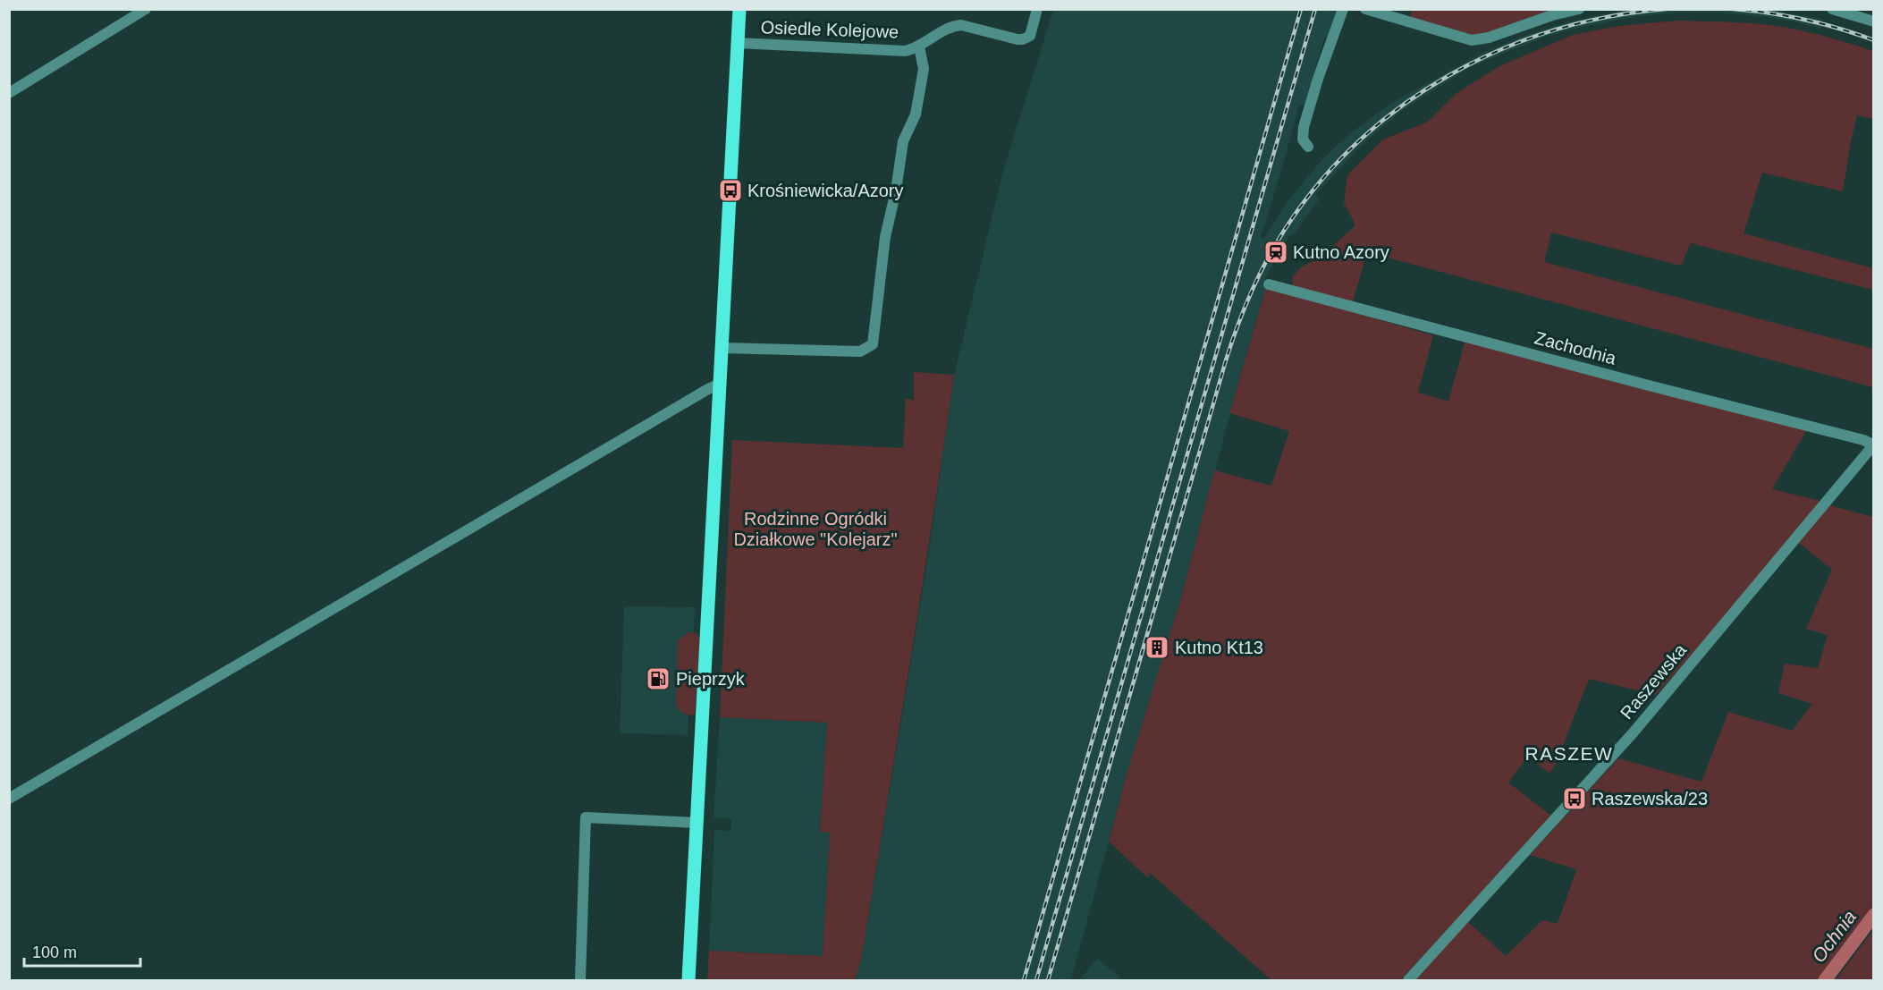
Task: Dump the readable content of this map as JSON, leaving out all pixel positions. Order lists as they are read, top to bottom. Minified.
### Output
{"streets":{"street":["Osiedle Kolejowe","Zachodnia","Raszewska"]},"crossings":[["Zachodnia","Raszewska"]],"districts":["RASZEW"],"water":["Ochnia"],"parks":["Rodzinne Ogródki Działkowe \"Kolejarz\""],"places":{"bus stop":["Krośniewicka/Azory","Raszewska/23"],"station":["Kutno Azory"],"building":["Kutno Kt13"],"fuel station":["Pieprzyk"]},"scale_bar":"100 m"}
